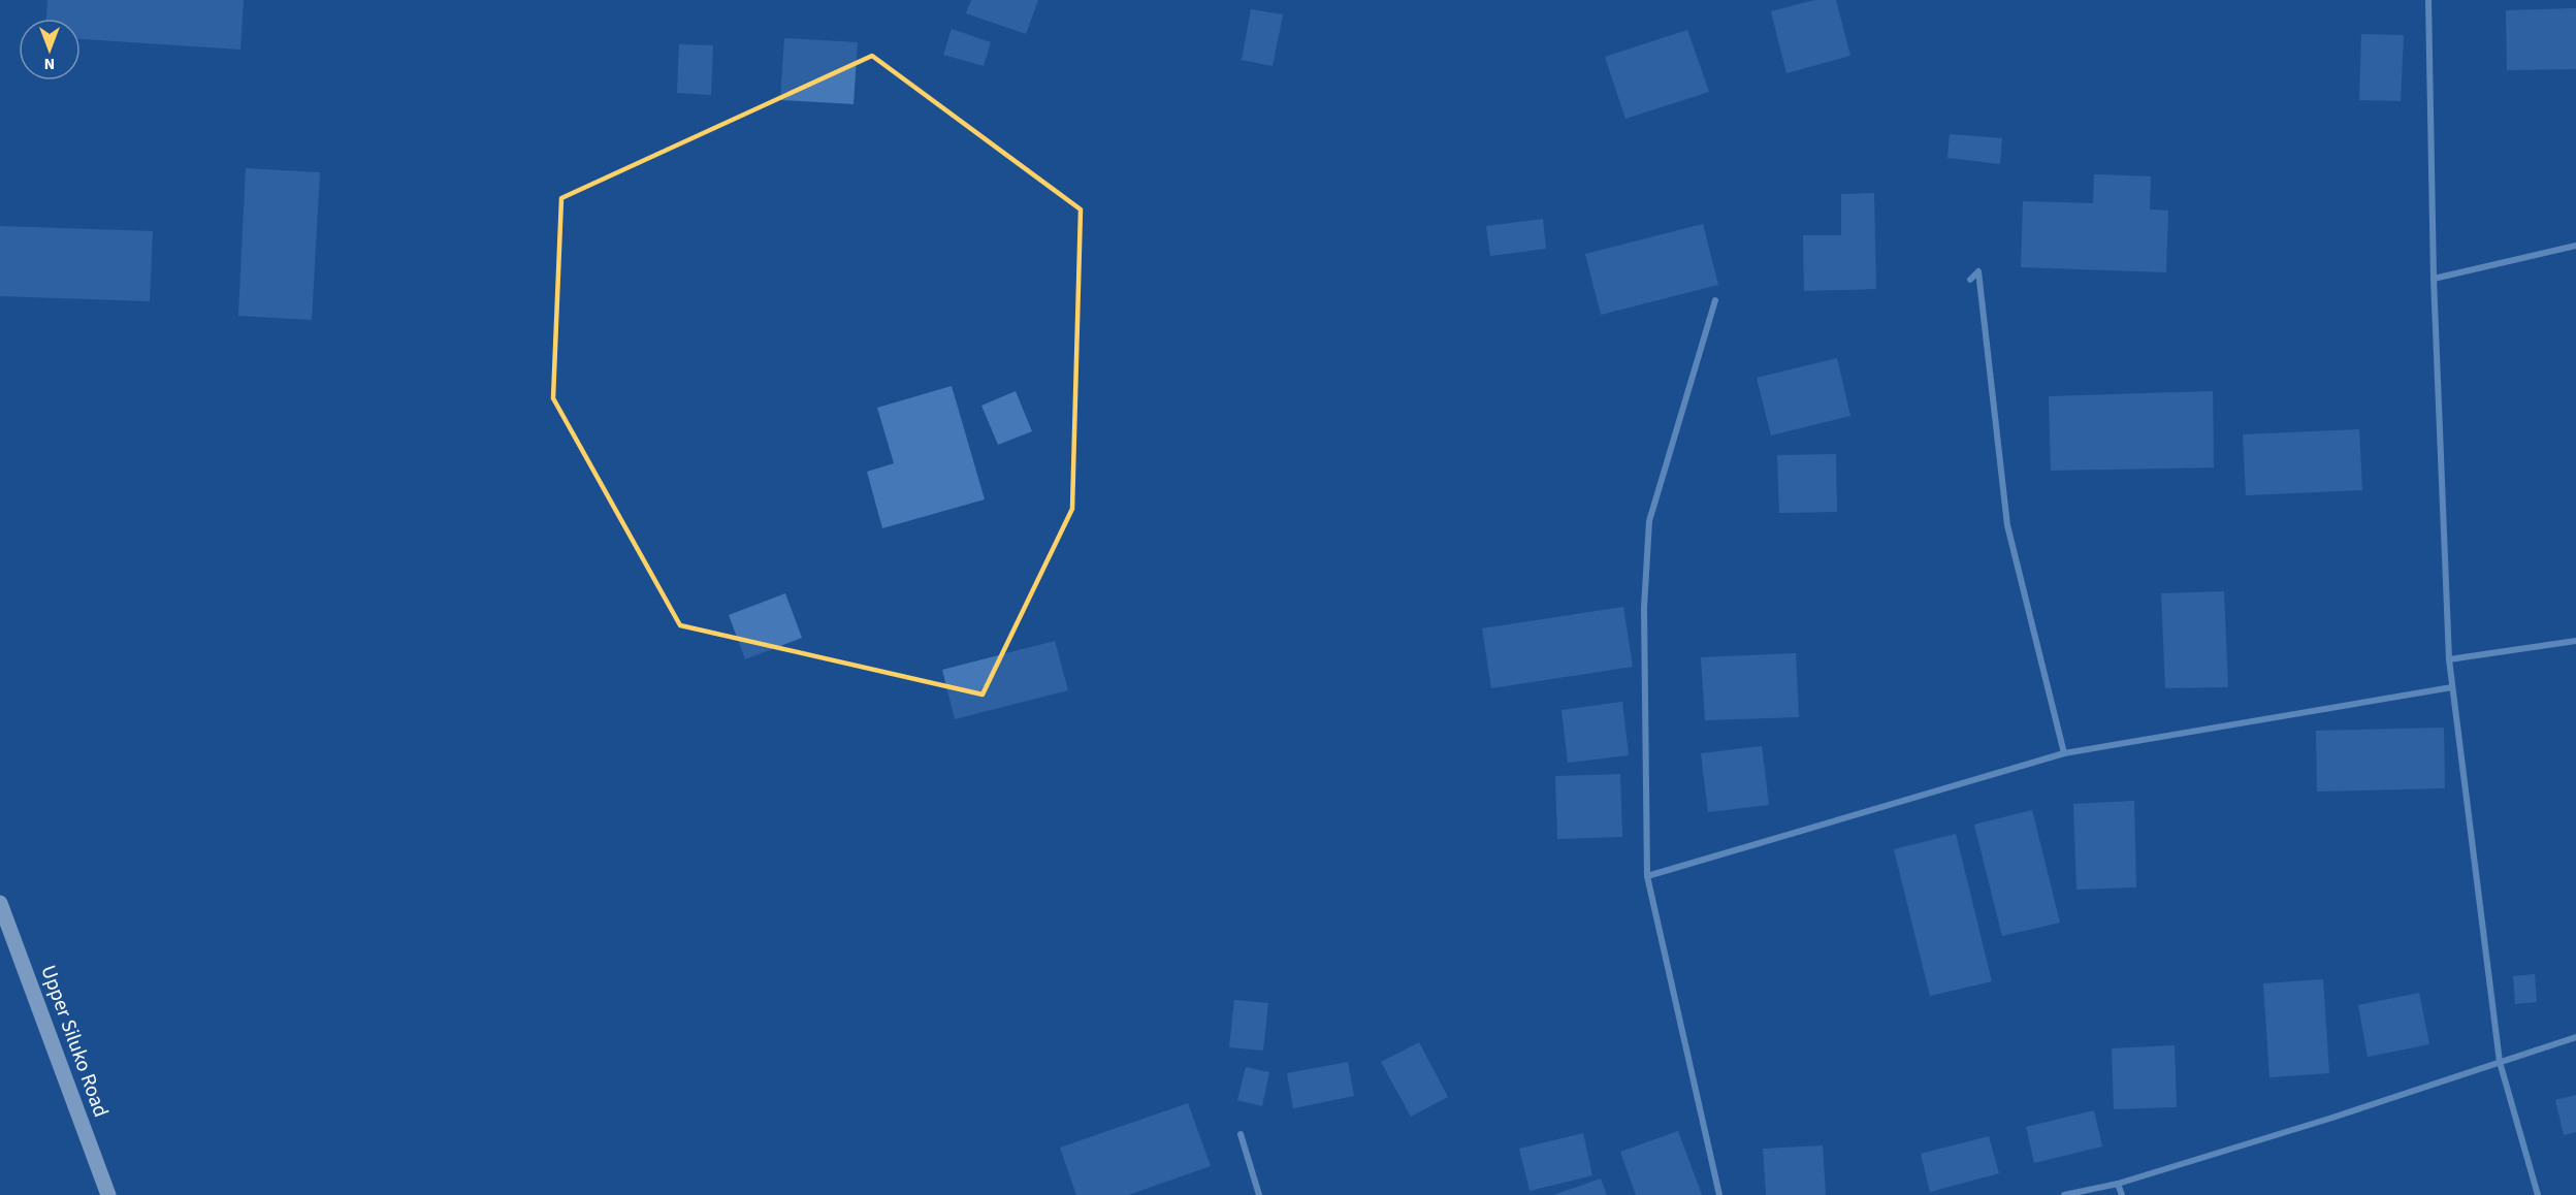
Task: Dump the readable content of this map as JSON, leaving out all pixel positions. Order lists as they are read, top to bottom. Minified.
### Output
{"streets":{"main road":["Upper Siluko Road"]},"north":"bottom"}
